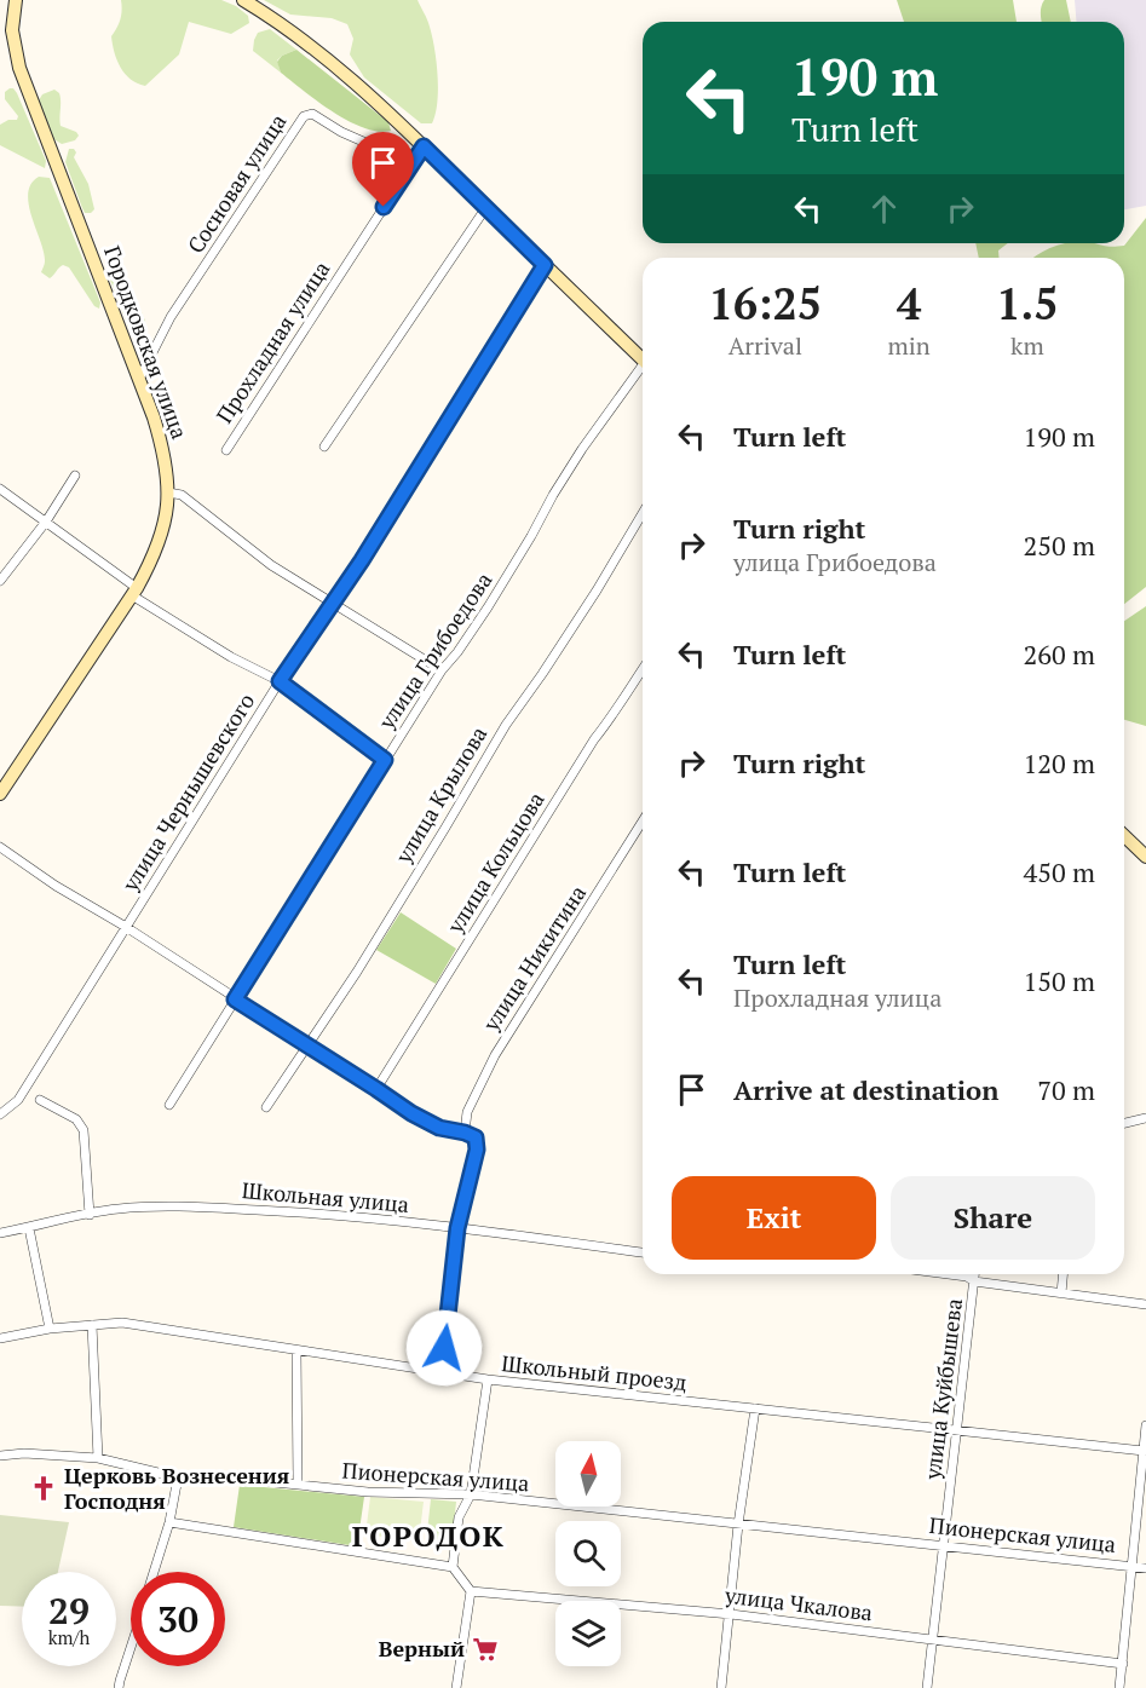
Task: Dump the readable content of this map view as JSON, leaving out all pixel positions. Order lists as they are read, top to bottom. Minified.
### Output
{"streets":{"main road":["Городковская улица"],"street":["Сосновая улица","Прохладная улица","улица Грибоедова","улица Чернышевского","улица Крылова","улица Кольцова","улица Никитина","Школьная улица","Школьный проезд","улица Куйбышева","Пионерская улица","улица Чкалова"]},"crossings":[["Сосновая улица","Городковская улица"],["Сосновая улица","Прохладная улица"],["Школьный проезд","улица Куйбышева"],["улица Куйбышева","Пионерская улица"],["улица Куйбышева","улица Чкалова"]],"districts":["ГОРОДОК"],"places":{"church":["Церковь Вознесения Господня"],"supermarket":["Верный"]},"north":"top","page":{"turn":["190 m","Turn left"],"eta":["16:25","Arrival","4","min","1.5","km"],"list":[{"name":"Turn left","value":"190 m"},{"name":"Turn right","note":"улица Грибоедова","value":"250 m"},{"name":"Turn left","value":"260 m"},{"name":"Turn right","value":"120 m"},{"name":"Turn left","value":"450 m"},{"name":"Turn left","note":"Прохладная улица","value":"150 m"},{"name":"Arrive at destination","value":"70 m"}],"buttons":["Exit","Share"],"speed":"29 km/h","limit":"30"}}
